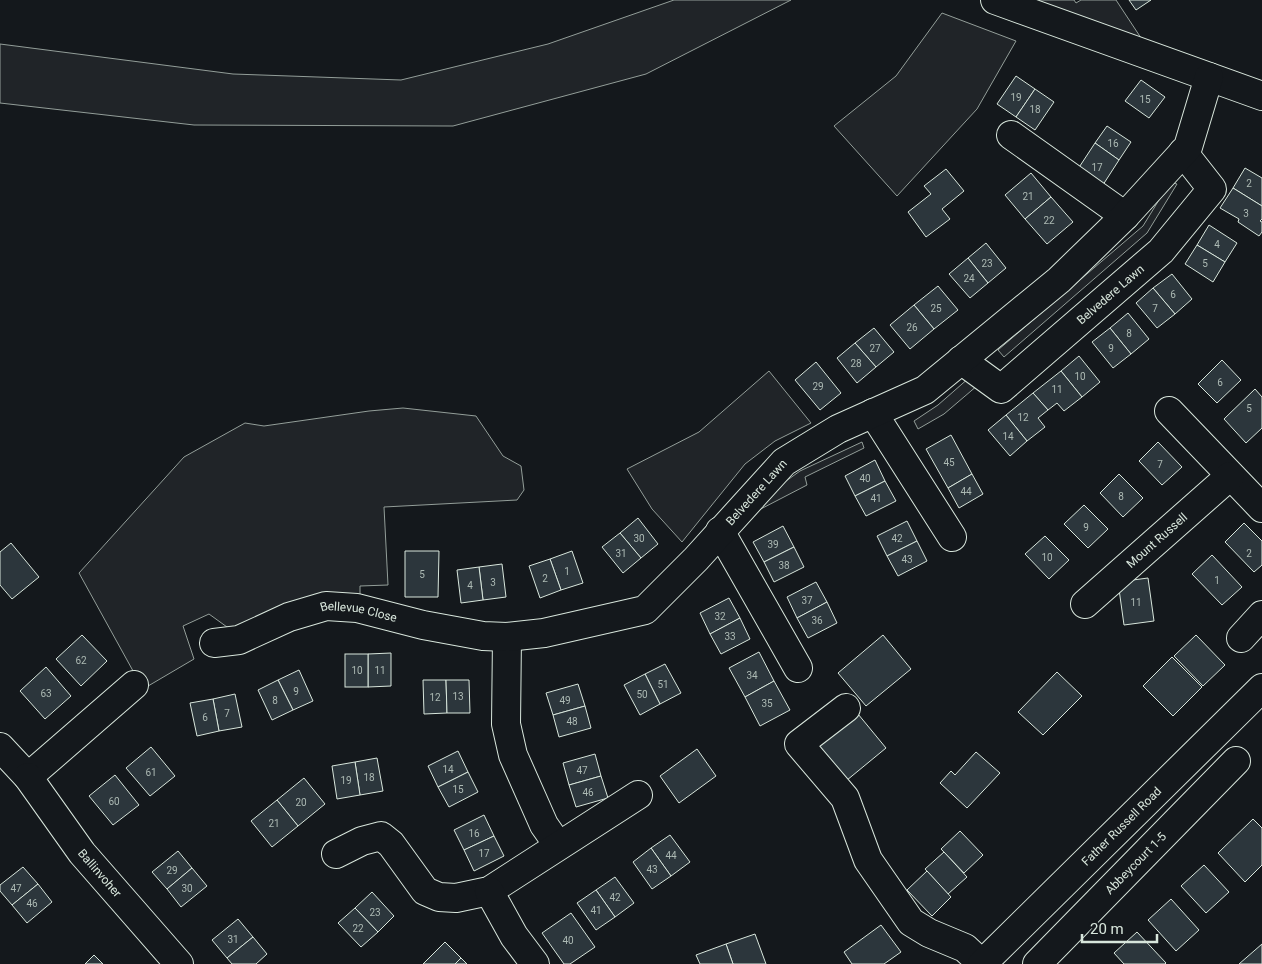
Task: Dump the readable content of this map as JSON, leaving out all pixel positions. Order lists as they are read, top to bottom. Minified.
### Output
{"streets":{"street":["Belvedere Lawn","Mount Russell","Bellevue Close","Father Russell Road","Abbeycourt 1-5","Ballinvoher"]},"crossings":[["Belvedere Lawn","Bellevue Close"]],"house_numbers":["19","15","18","16","17","2","21","3","22","4","23","5","24","6","25","7","26","8","27","9","28","10","6","29","11","5","12","14","45","7","40","44","8","41","9","30","42","39","31","2","10","43","38","1","5","2","1","3","4","37","11","32","36","33","62","10","11","34","51","9","63","50","13","12","8","49","35","7","6","48","14","47","61","18","19","15","46","60","20","21","16","17","44","43","29","47","30","42","46","41","23","22","31","40"],"scale_bar":"20 m"}
